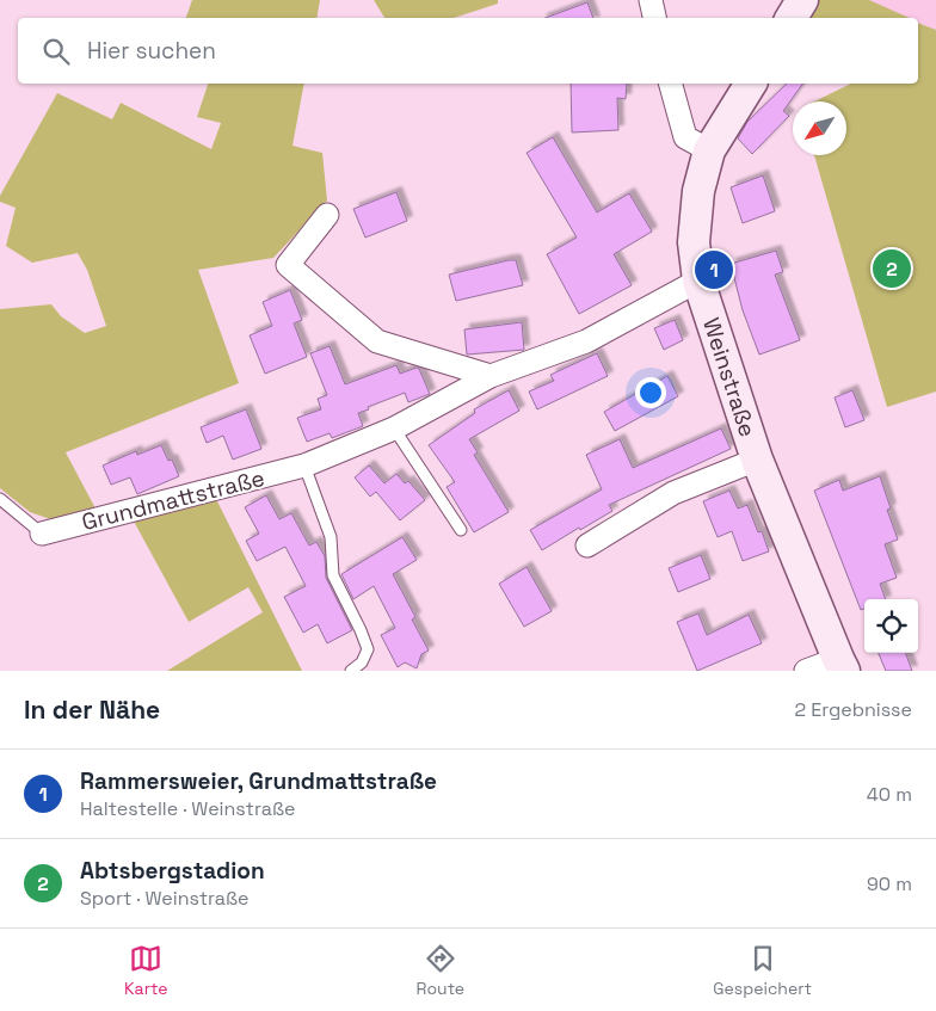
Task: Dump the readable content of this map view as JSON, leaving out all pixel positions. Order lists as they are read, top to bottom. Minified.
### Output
{"streets":{"street":["Weinstraße","Grundmattstraße"]},"crossings":[["Weinstraße","Grundmattstraße"]],"north":"bottom left","page":{"search":"Hier suchen","pins":["2","1"],"heading":["In der Nähe","2 Ergebnisse"],"list":[{"mark":"1","name":"Rammersweier, Grundmattstraße","note":"Haltestelle · Weinstraße","value":"40 m"},{"mark":"2","name":"Abtsbergstadion","note":"Sport · Weinstraße","value":"90 m"}],"nav":["Karte","Route","Gespeichert"]}}
